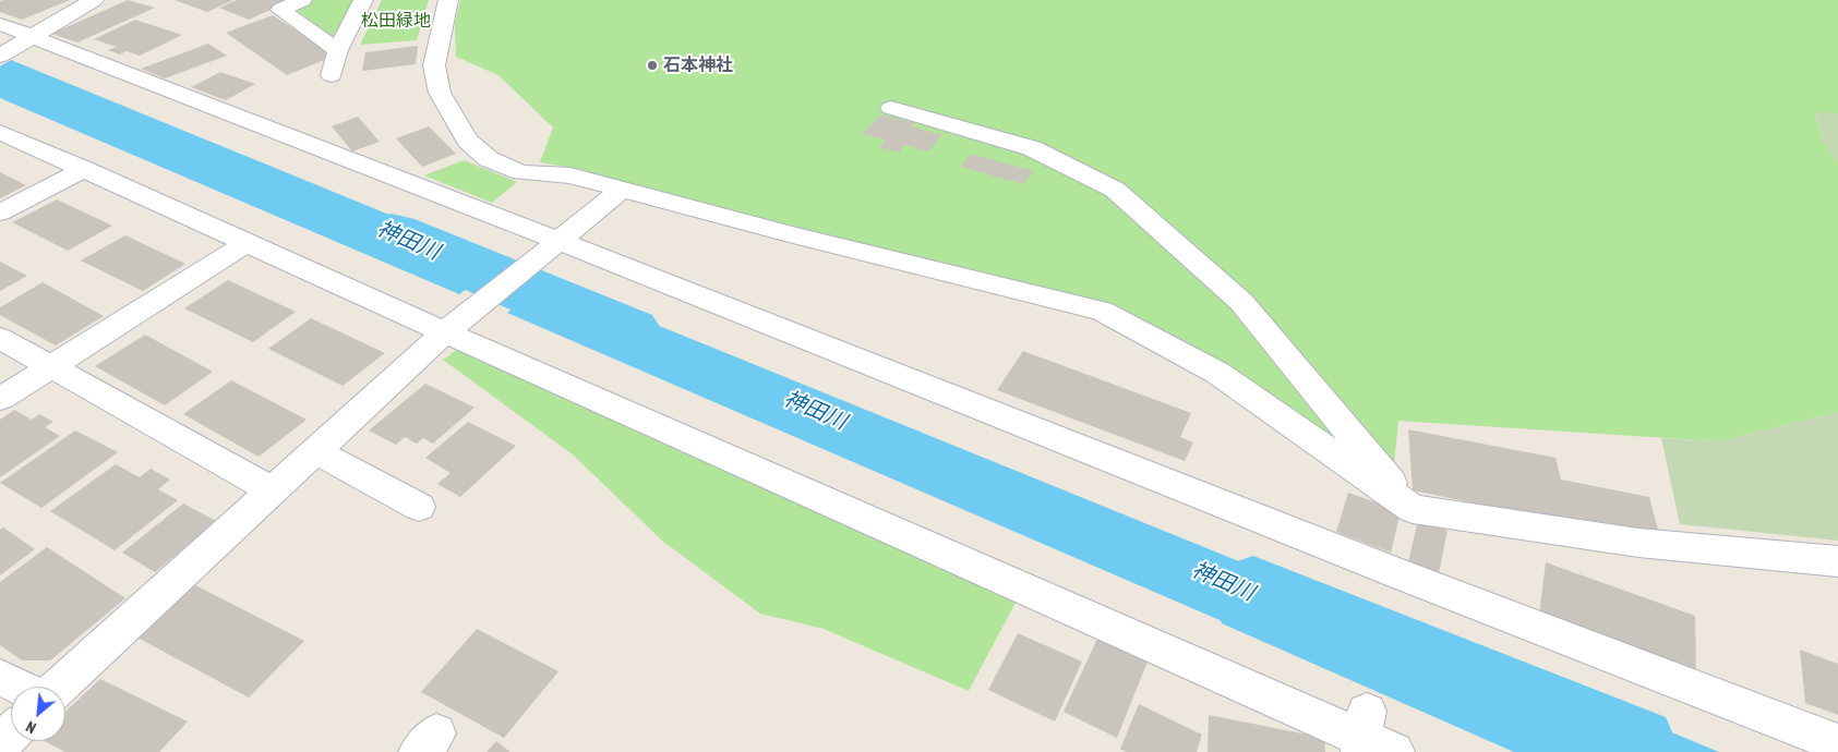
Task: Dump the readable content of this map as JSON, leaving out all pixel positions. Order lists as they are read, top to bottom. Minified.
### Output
{"water":["神田川"],"parks":["松田緑地"],"places":["石本神社"],"north":"bottom left"}
